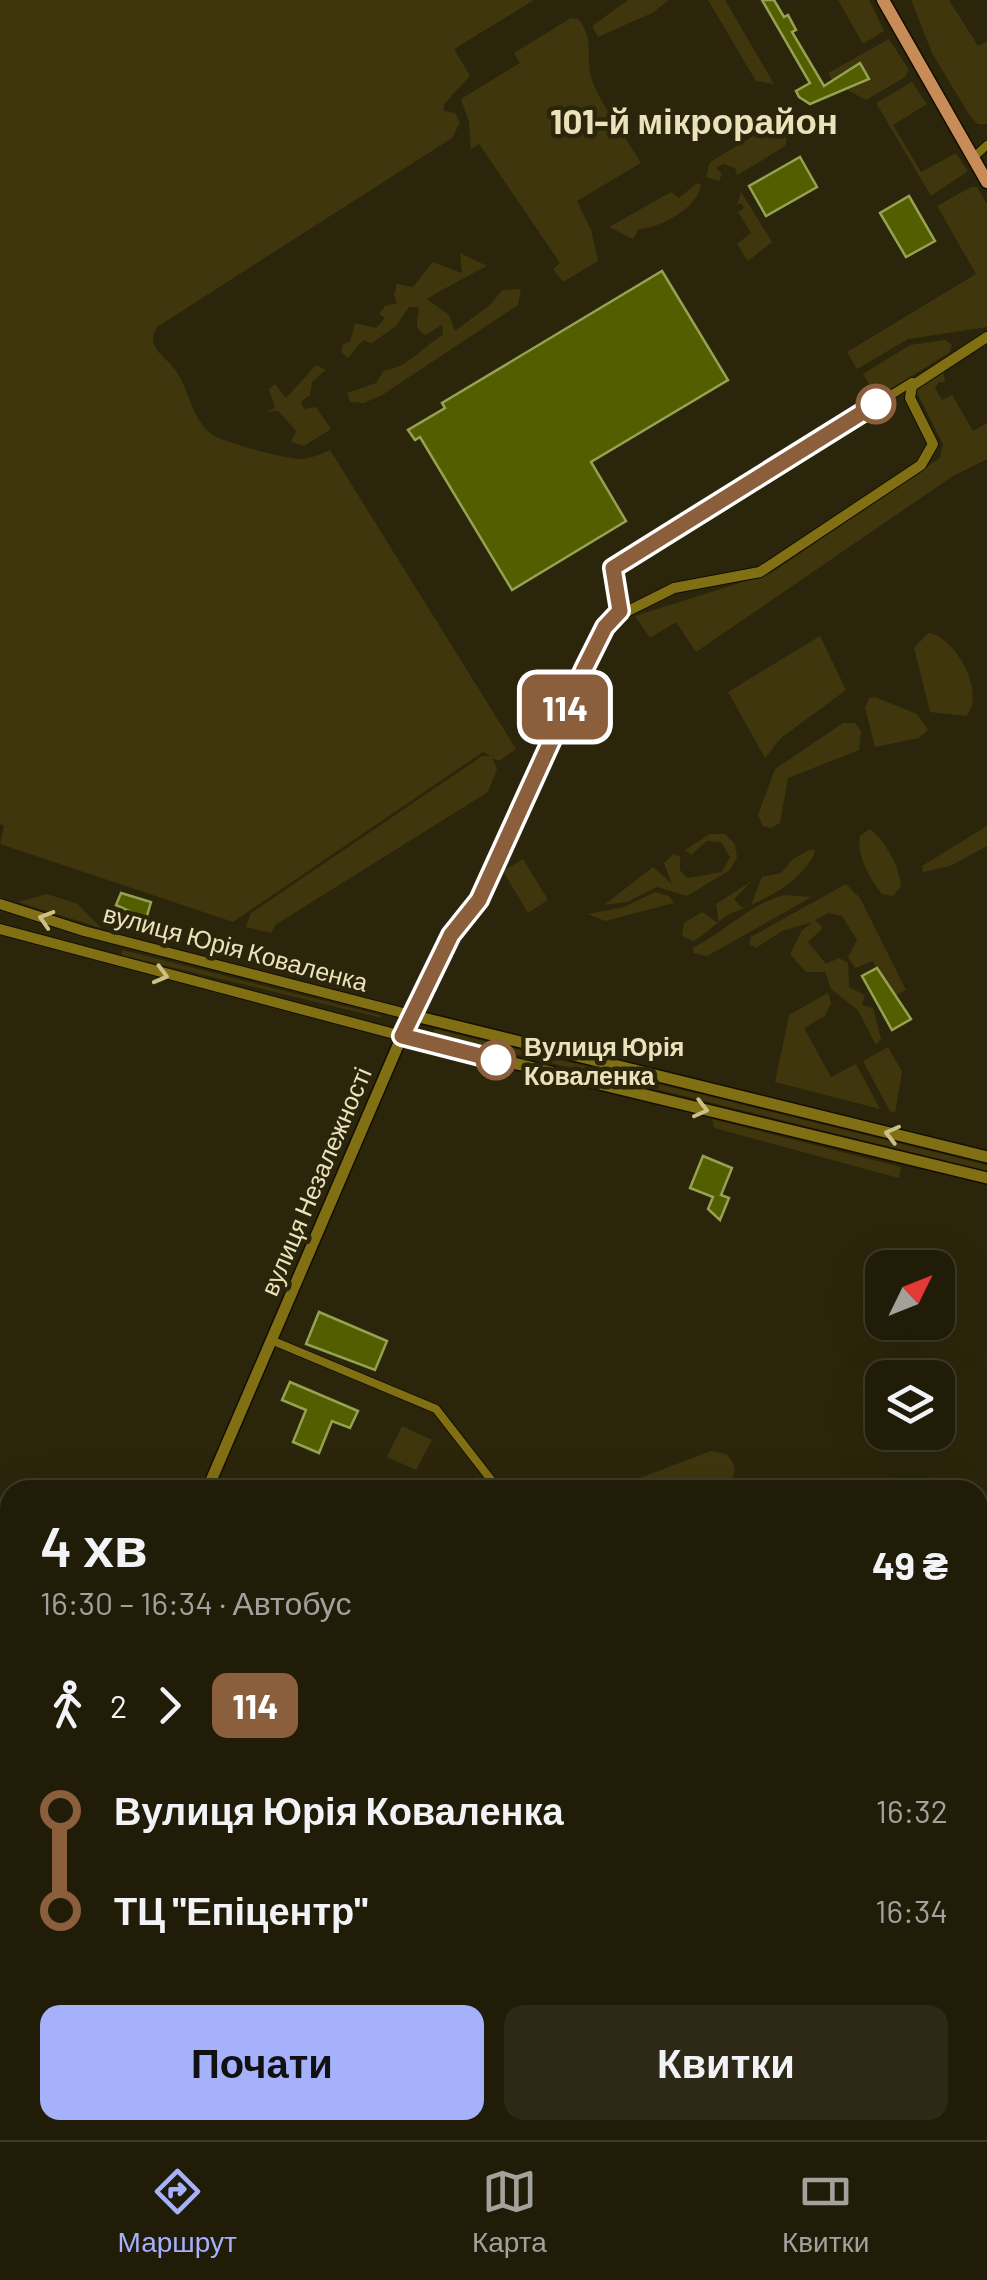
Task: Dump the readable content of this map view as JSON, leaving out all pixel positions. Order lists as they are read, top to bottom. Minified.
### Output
{"streets":{"main road":["вулиця Юрія Коваленка","вулиця Незалежності"]},"crossings":[["вулиця Юрія Коваленка","вулиця Незалежності"]],"districts":["101-й мікрорайон"],"places":["Вулиця Юрія Коваленка"],"lines":["bus line 114"],"north":"top right","page":{"on_map":"114","heading":["4 хв","16:30 – 16:34 · Автобус","49 ₴"],"legs":["2","114"],"list":[{"name":"Вулиця Юрія Коваленка","value":"16:32"},{"name":"ТЦ \"Епіцентр\"","value":"16:34"}],"buttons":["Почати","Квитки"],"tabs":["Маршрут","Карта","Квитки"]}}
